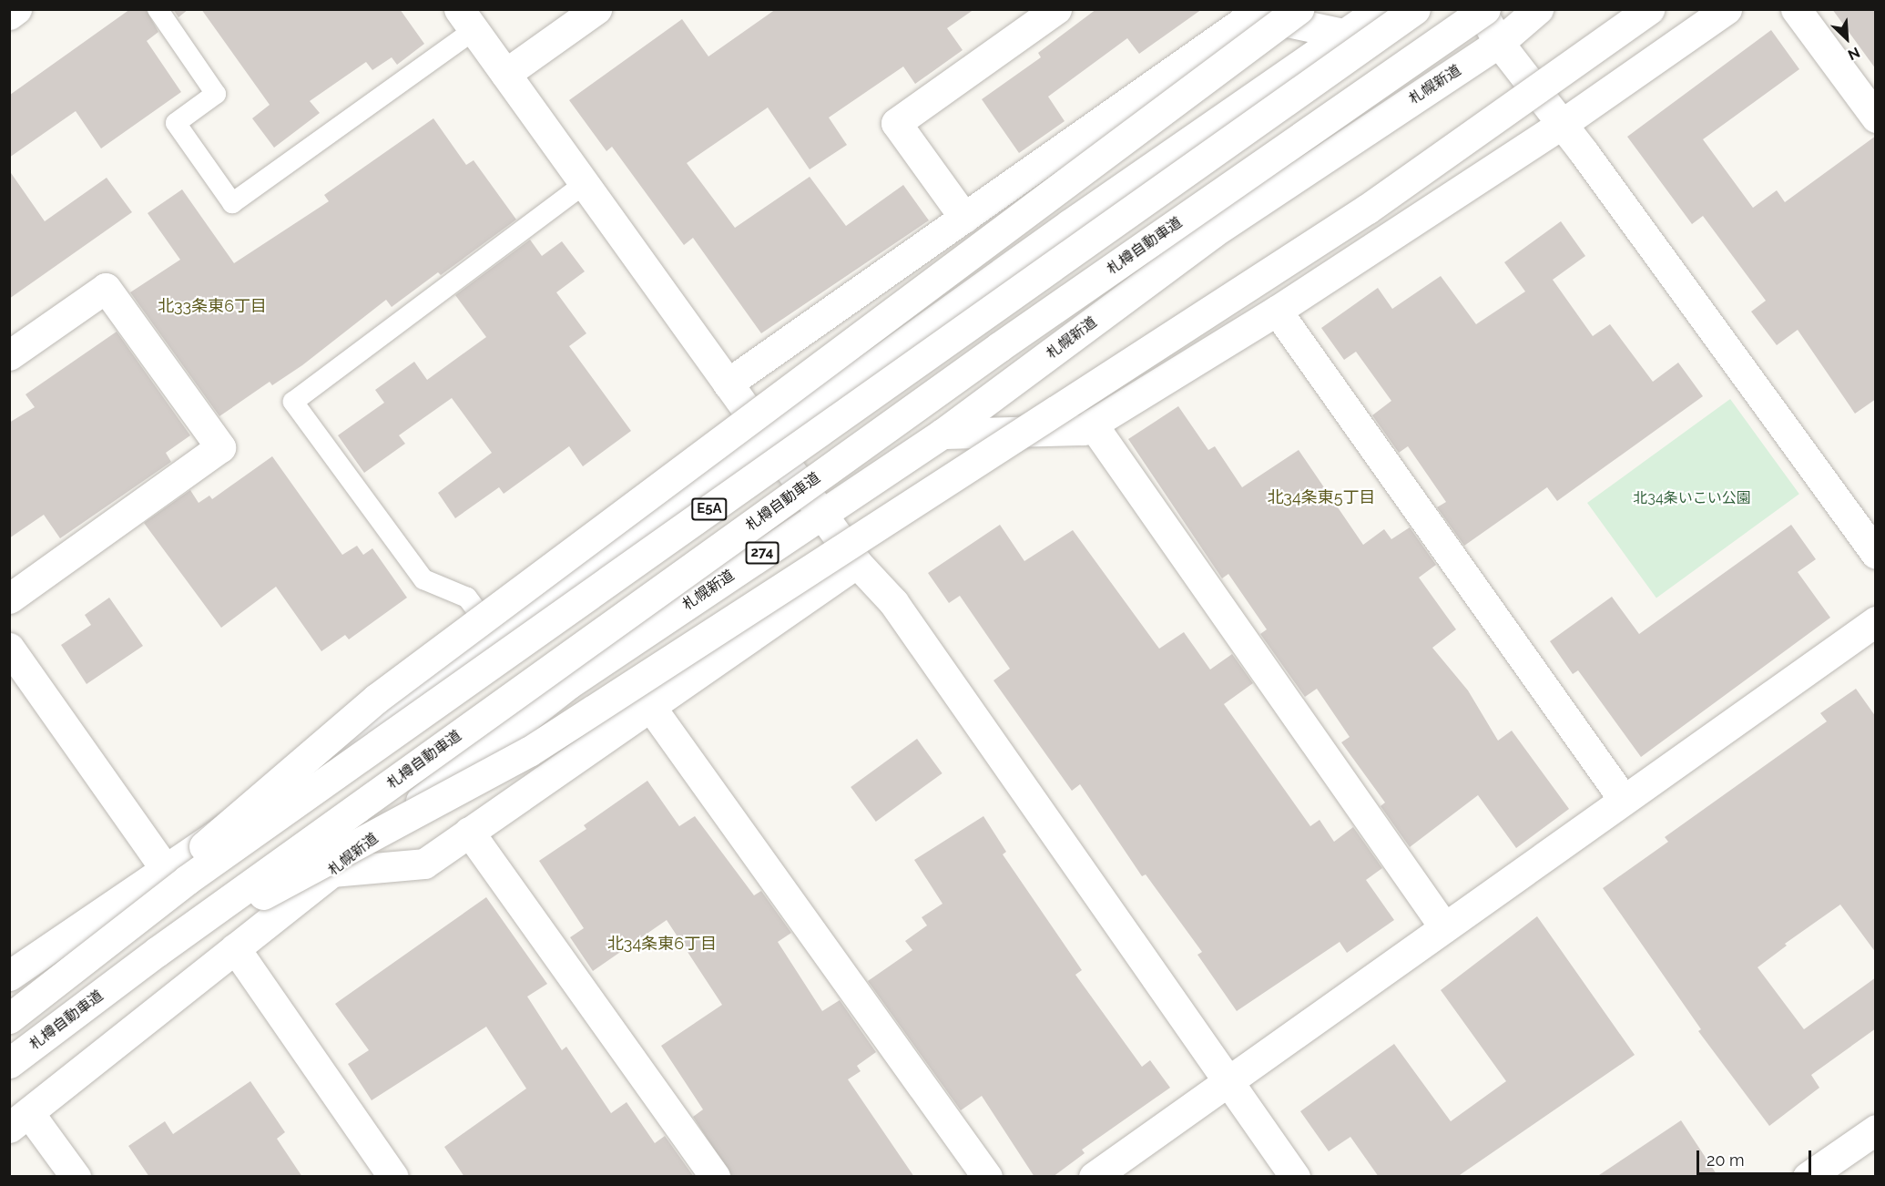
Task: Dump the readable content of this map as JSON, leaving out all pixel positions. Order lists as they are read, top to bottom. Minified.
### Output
{"streets":{"main road":["札幌新道","札樽自動車道","E5A","274"]},"districts":["北33条東6丁目","北34条東5丁目","北34条東6丁目"],"parks":["北34条いこい公園"],"scale_bar":"20 m","north":"bottom right"}
